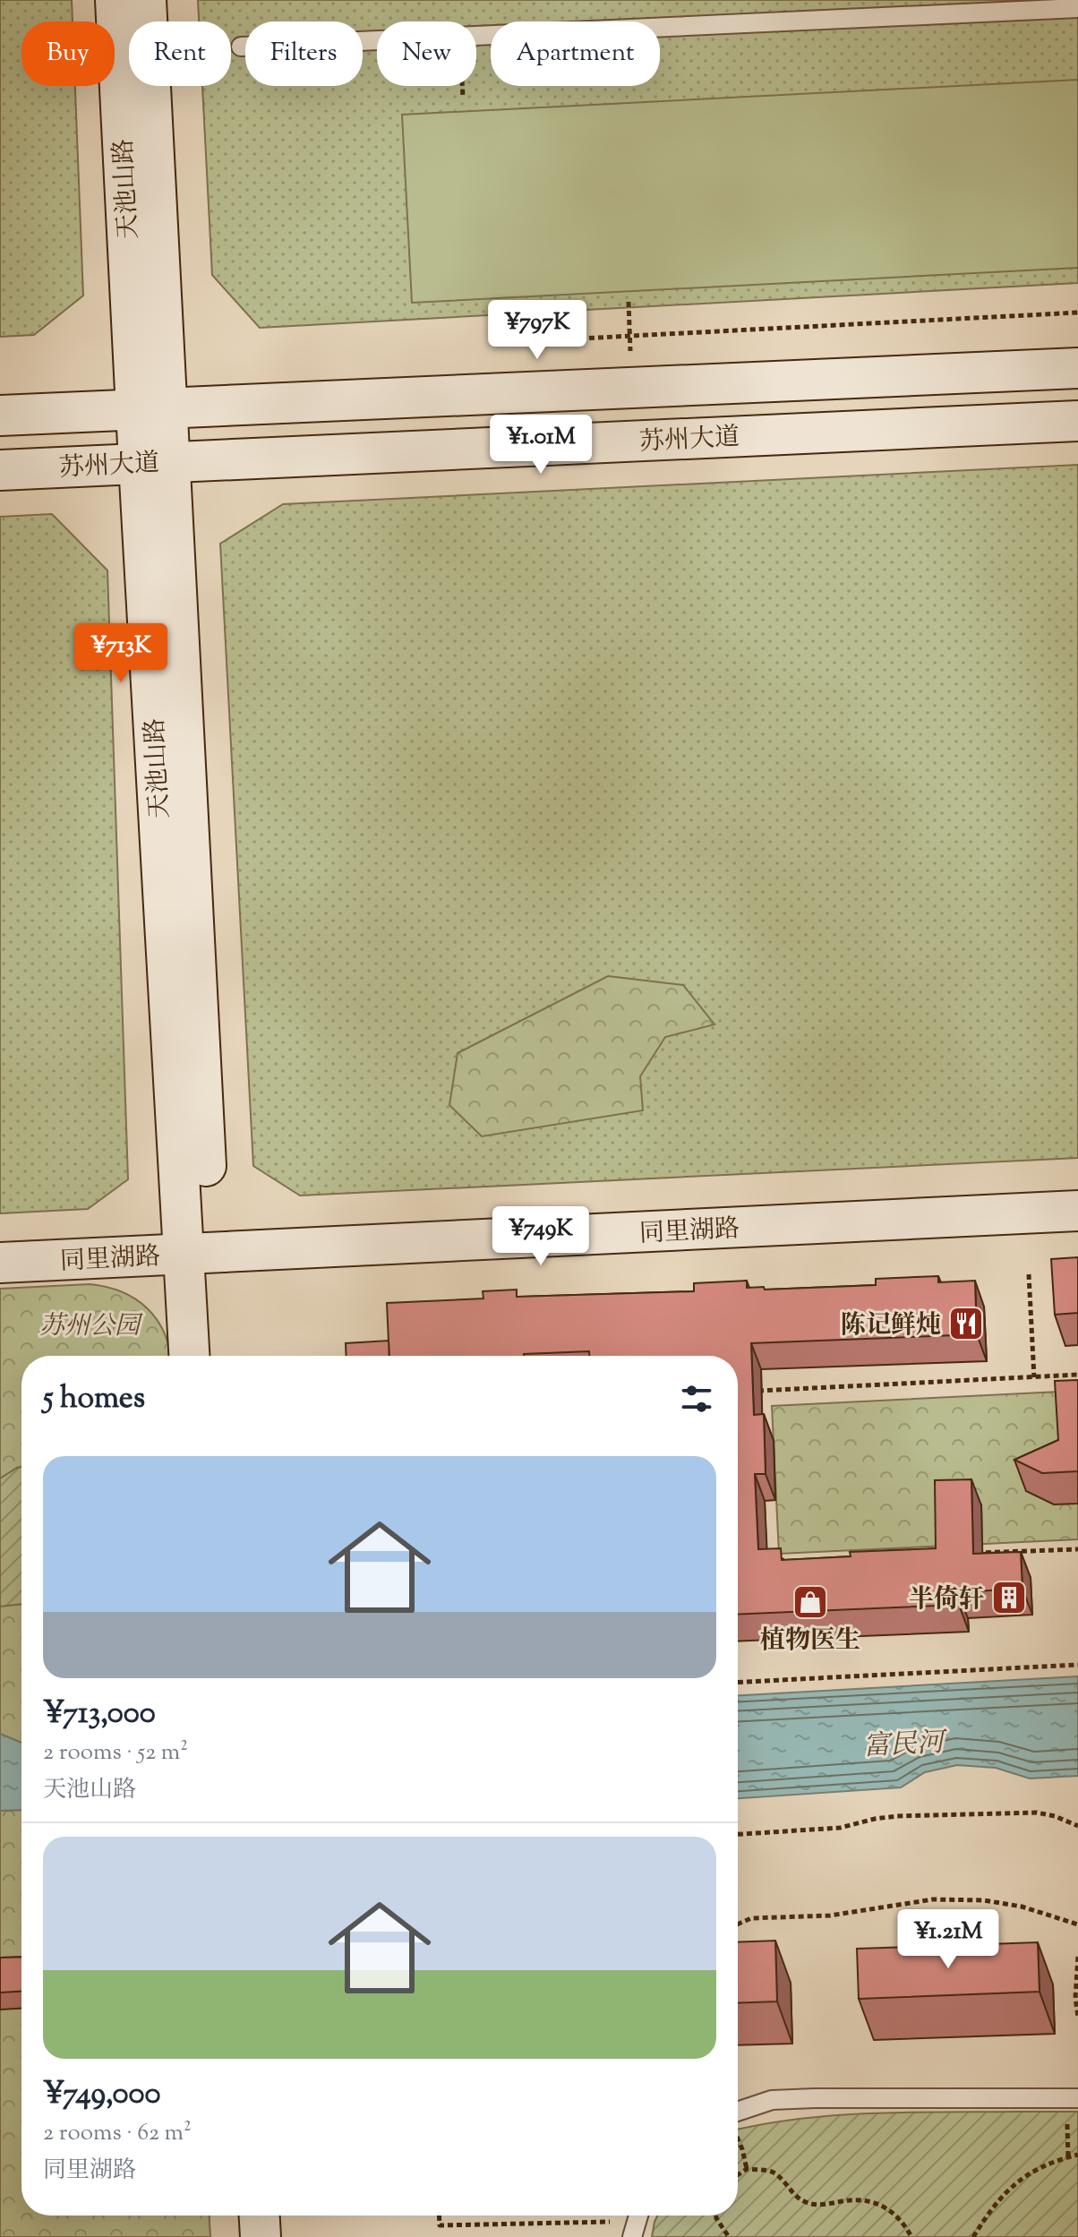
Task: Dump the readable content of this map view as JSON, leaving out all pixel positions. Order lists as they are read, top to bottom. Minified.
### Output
{"streets":{"street":["天池山路","苏州大道","同里湖路"]},"crossings":[["天池山路","苏州大道"],["天池山路","同里湖路"]],"water":["富民河"],"parks":["苏州公园"],"places":{"restaurant":["陈记鲜炖"],"building":["半倚轩"],"shop":["植物医生"]},"page":{"chip":["Buy","Rent","Filters","New","Apartment"],"price":["¥797K","¥1.01M","¥713K","¥749K","¥1.21M"],"heading":"5 homes","list":[{"name":"¥713,000","note":"2 rooms · 52 m² · 天池山路"},{"name":"¥749,000","note":"2 rooms · 62 m² · 同里湖路"}]}}
